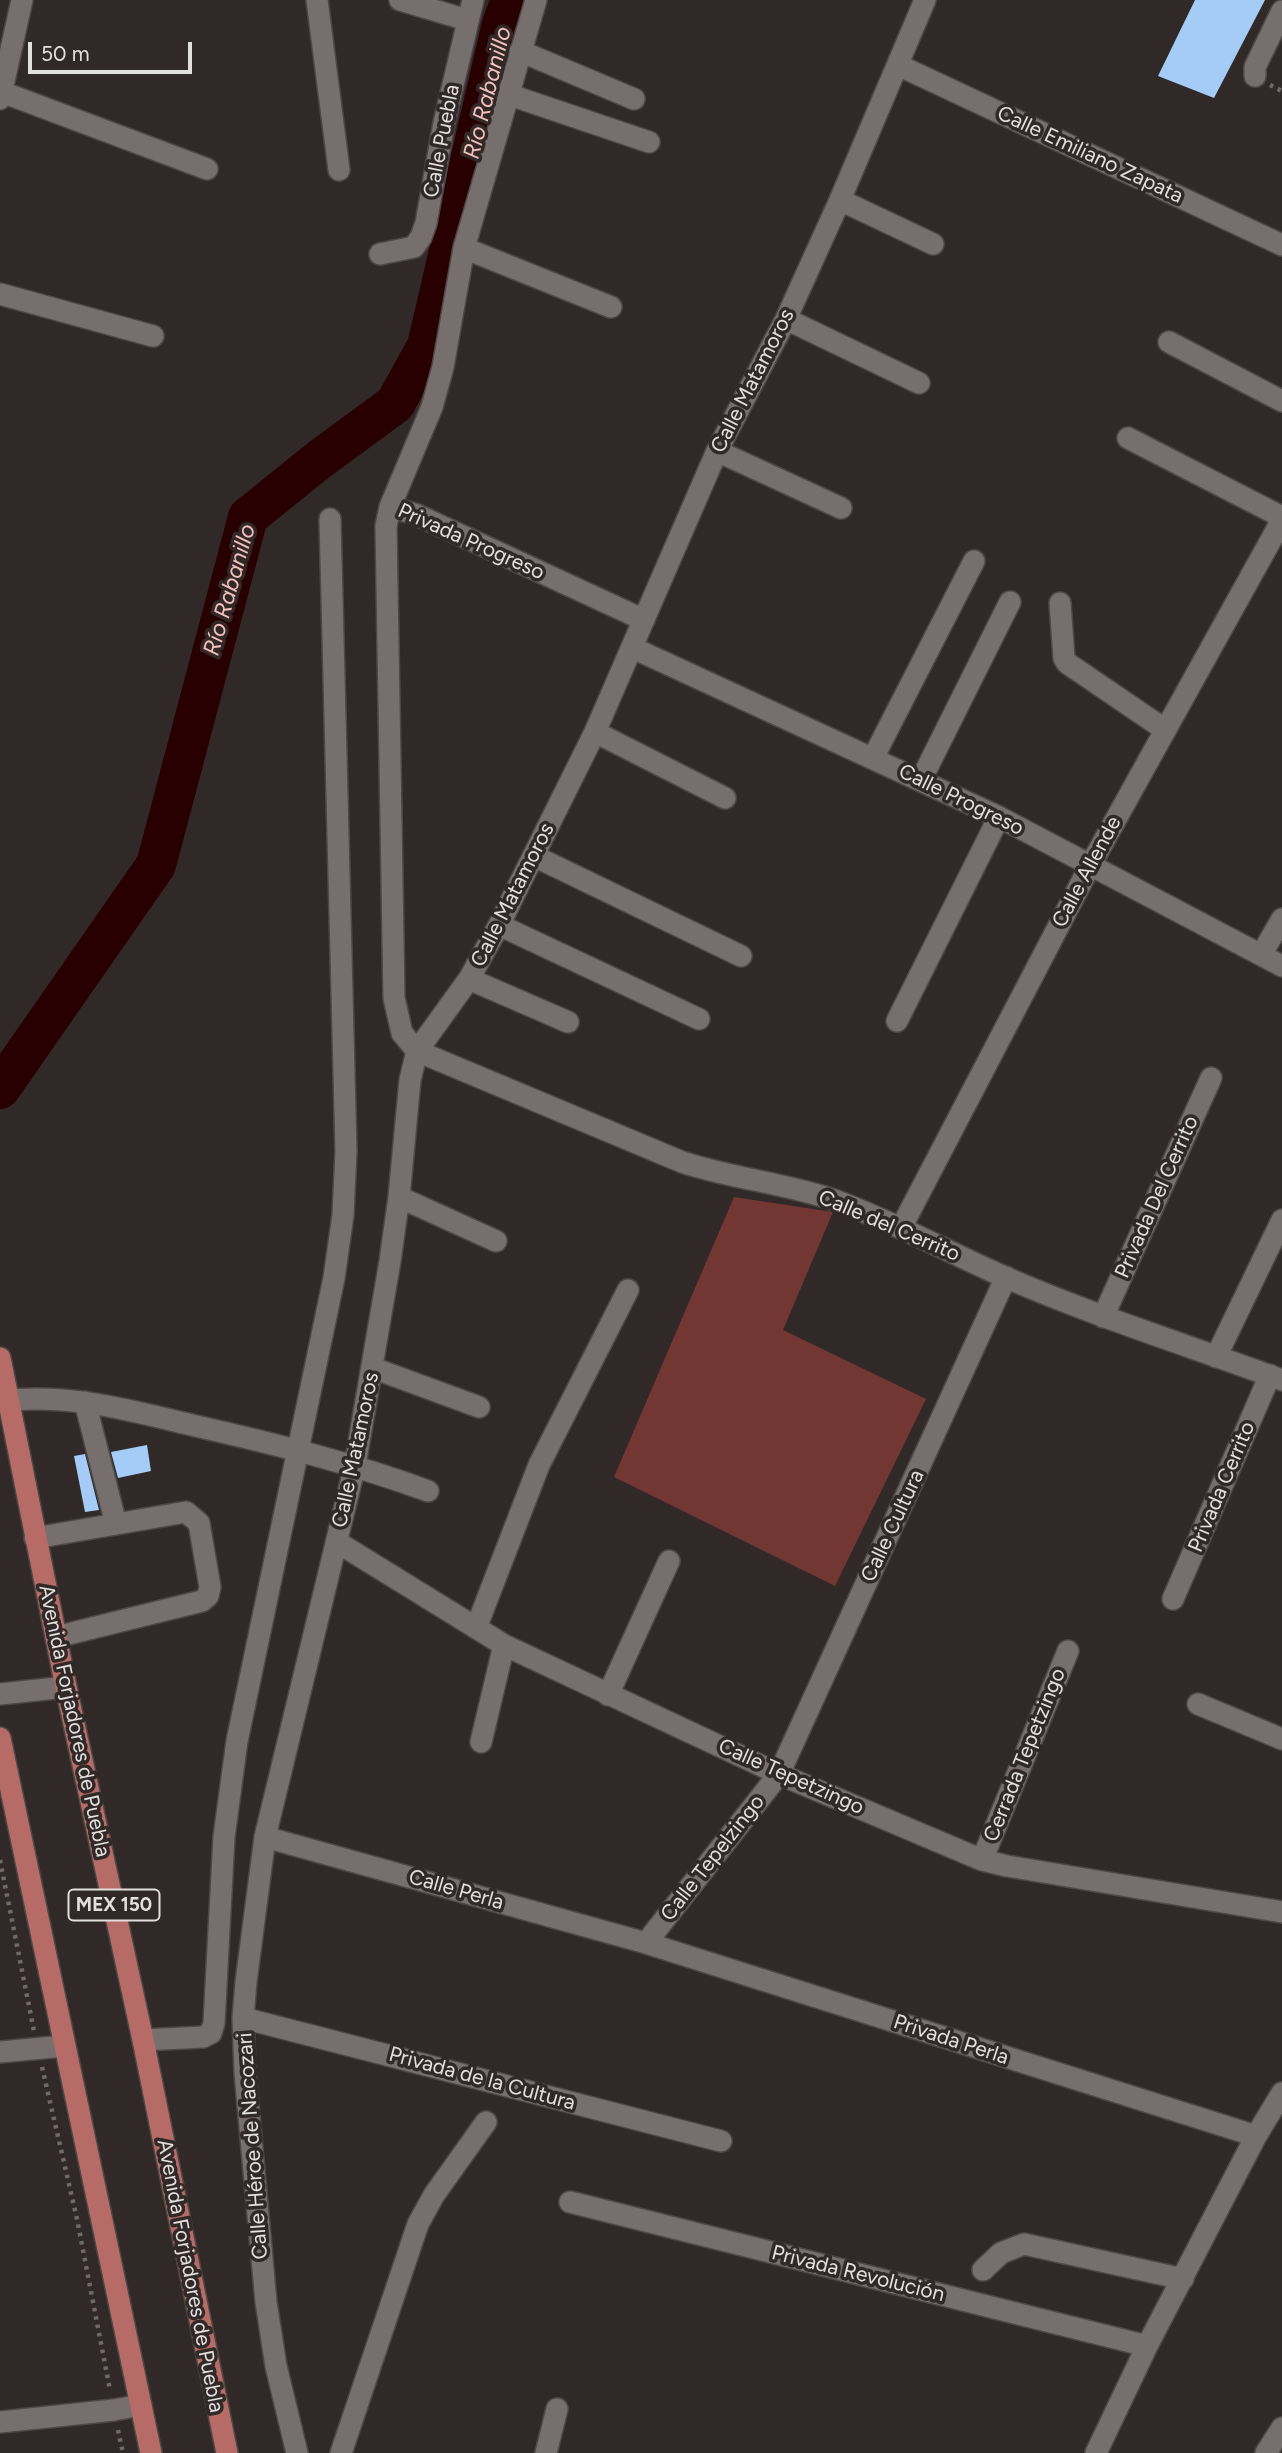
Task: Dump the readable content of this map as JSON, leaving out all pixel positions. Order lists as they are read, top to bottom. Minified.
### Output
{"streets":{"main road":["Avenida Forjadores de Puebla","MEX 150"],"street":["Calle Puebla","Calle Emiliano Zapata","Calle Matamoros","Privada Progreso","Calle Progreso","Calle Allende","Privada Del Cerrito","Calle del Cerrito","Privada Cerrito","Calle Cultura","Cerrada Tepetzingo","Calle Tepetzingo","Calle Tepelzingo","Calle Perla","Privada Perla","Privada de la Cultura","Calle Héroe de Nacozari","Privada Revolución"]},"crossings":[["Calle Emiliano Zapata","Calle Matamoros"],["Calle Matamoros","Privada Progreso"],["Calle Matamoros","Calle Progreso"],["Calle Matamoros","Calle del Cerrito"],["Calle Matamoros","Calle Tepetzingo"],["Calle Matamoros","Calle Perla"],["Calle Matamoros","Calle Héroe de Nacozari"],["Calle Progreso","Calle Allende"],["Calle Allende","Calle del Cerrito"],["Privada Del Cerrito","Calle del Cerrito"],["Calle del Cerrito","Privada Cerrito"],["Calle del Cerrito","Calle Cultura"],["Calle Cultura","Calle Tepetzingo"],["Calle Cultura","Calle Tepelzingo"],["Cerrada Tepetzingo","Calle Tepetzingo"],["Calle Tepetzingo","Calle Tepelzingo"],["Calle Tepelzingo","Calle Perla"],["Calle Tepelzingo","Privada Perla"],["Calle Perla","Privada Perla"],["Calle Perla","Calle Héroe de Nacozari"],["Privada de la Cultura","Calle Héroe de Nacozari"]],"water":["Río Rabanillo"],"scale_bar":"50 m"}
